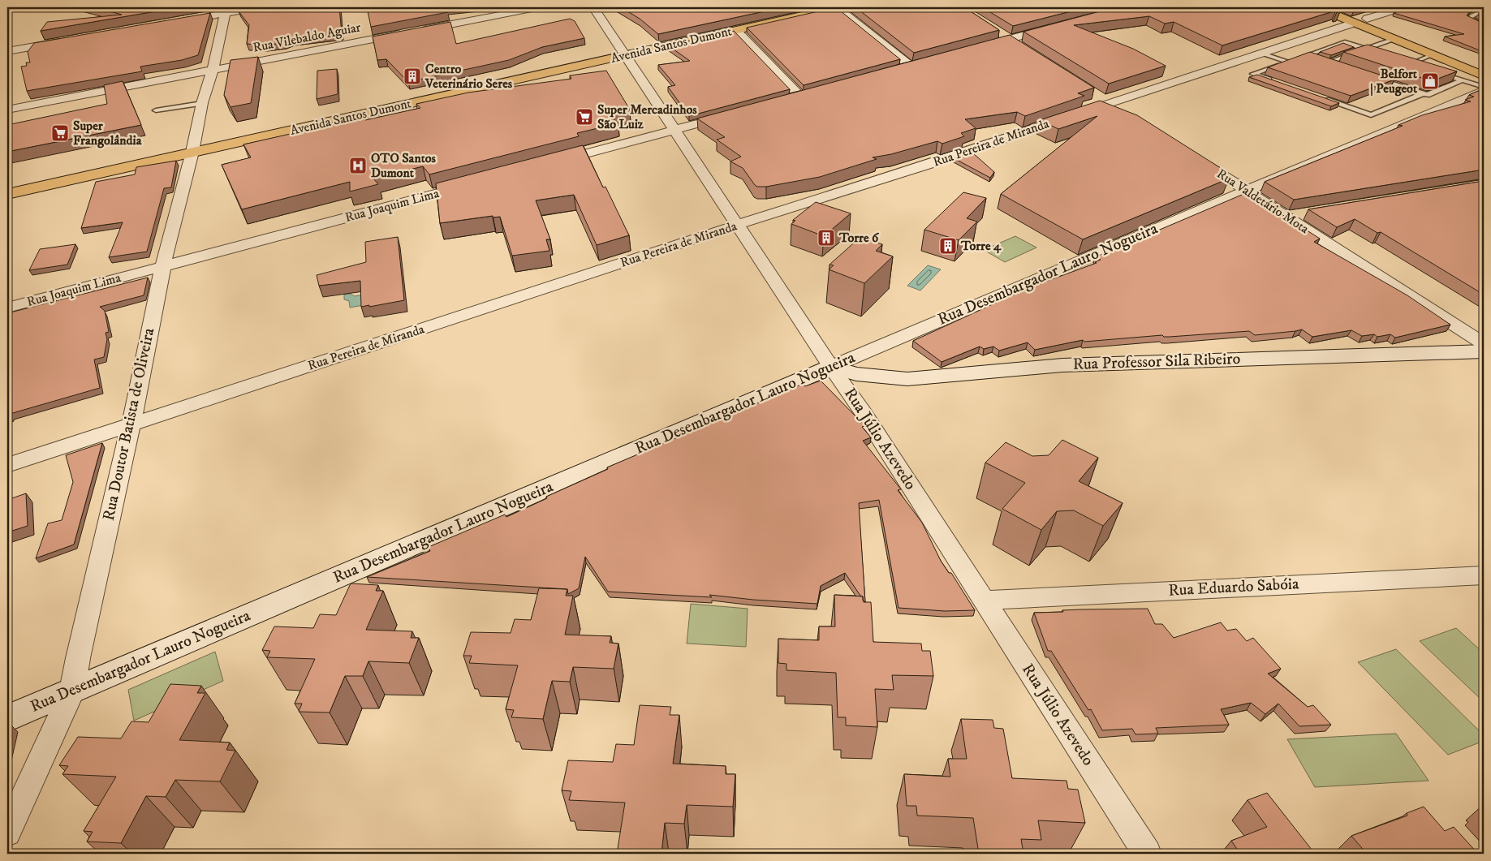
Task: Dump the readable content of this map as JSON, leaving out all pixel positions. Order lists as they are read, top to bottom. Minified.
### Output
{"streets":{"main road":["Avenida Santos Dumont"],"street":["Rua Vilebaldo Aguiar","Rua Pereira de Miranda","Rua Valdetário Mota","Rua Joaquim Lima","Rua Desembargador Lauro Nogueira","Rua Professor Sila Ribeiro","Rua Doutor Batista de Oliveira","Rua Júlio Azevedo","Rua Eduardo Sabóia"]},"crossings":[["Rua Vilebaldo Aguiar","Rua Doutor Batista de Oliveira"],["Avenida Santos Dumont","Rua Doutor Batista de Oliveira"],["Avenida Santos Dumont","Rua Júlio Azevedo"],["Rua Pereira de Miranda","Rua Doutor Batista de Oliveira"],["Rua Pereira de Miranda","Rua Júlio Azevedo"],["Rua Valdetário Mota","Rua Desembargador Lauro Nogueira"],["Rua Joaquim Lima","Rua Doutor Batista de Oliveira"],["Rua Desembargador Lauro Nogueira","Rua Professor Sila Ribeiro"],["Rua Desembargador Lauro Nogueira","Rua Doutor Batista de Oliveira"],["Rua Desembargador Lauro Nogueira","Rua Júlio Azevedo"],["Rua Professor Sila Ribeiro","Rua Júlio Azevedo"],["Rua Júlio Azevedo","Rua Eduardo Sabóia"]],"places":{"building":["Centro Veterinário Seres","Torre 6","Torre 4"],"shop":["Belfort | Peugeot"],"supermarket":["Super Mercadinhos São Luiz","Super Frangolândia"],"hospital":["OTO Santos Dumont"]}}
